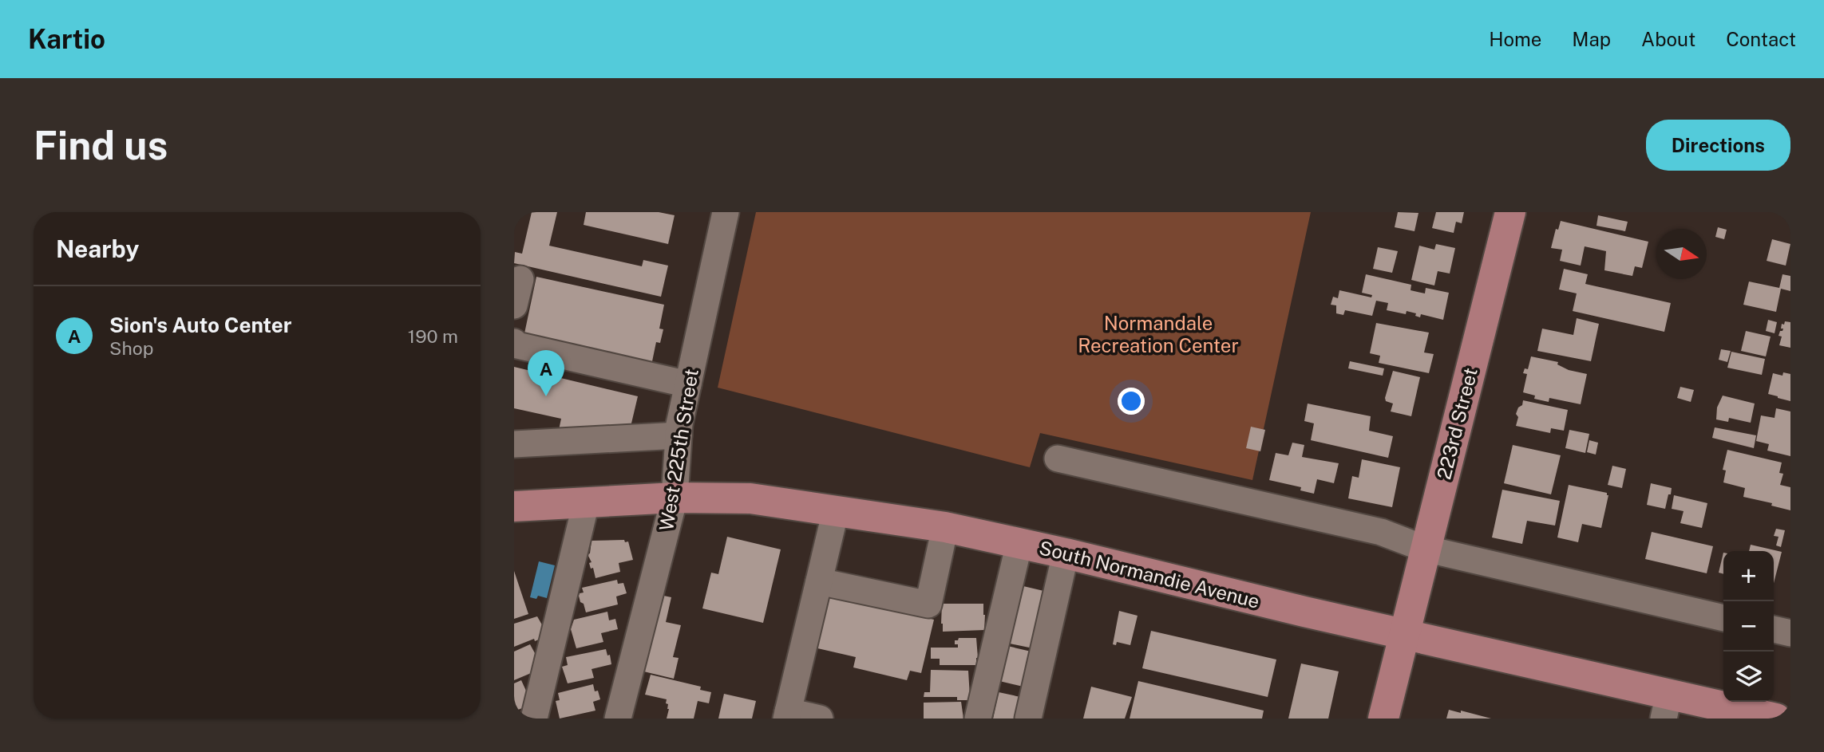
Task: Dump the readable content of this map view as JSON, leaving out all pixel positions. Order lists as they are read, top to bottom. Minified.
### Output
{"streets":{"main road":["223rd Street","South Normandie Avenue"],"street":["West 225th Street"]},"crossings":[["223rd Street","South Normandie Avenue"],["West 225th Street","South Normandie Avenue"]],"parks":["Normandale Recreation Center"],"north":"right","page":{"header":"Kartio","nav":["Home","Map","About","Contact"],"buttons":"Directions","title":"Find us","heading":"Nearby","list":[{"mark":"A","name":"Sion's Auto Center","note":"Shop","value":"190 m"}],"pins":"A","map_buttons":["+","−"]}}
